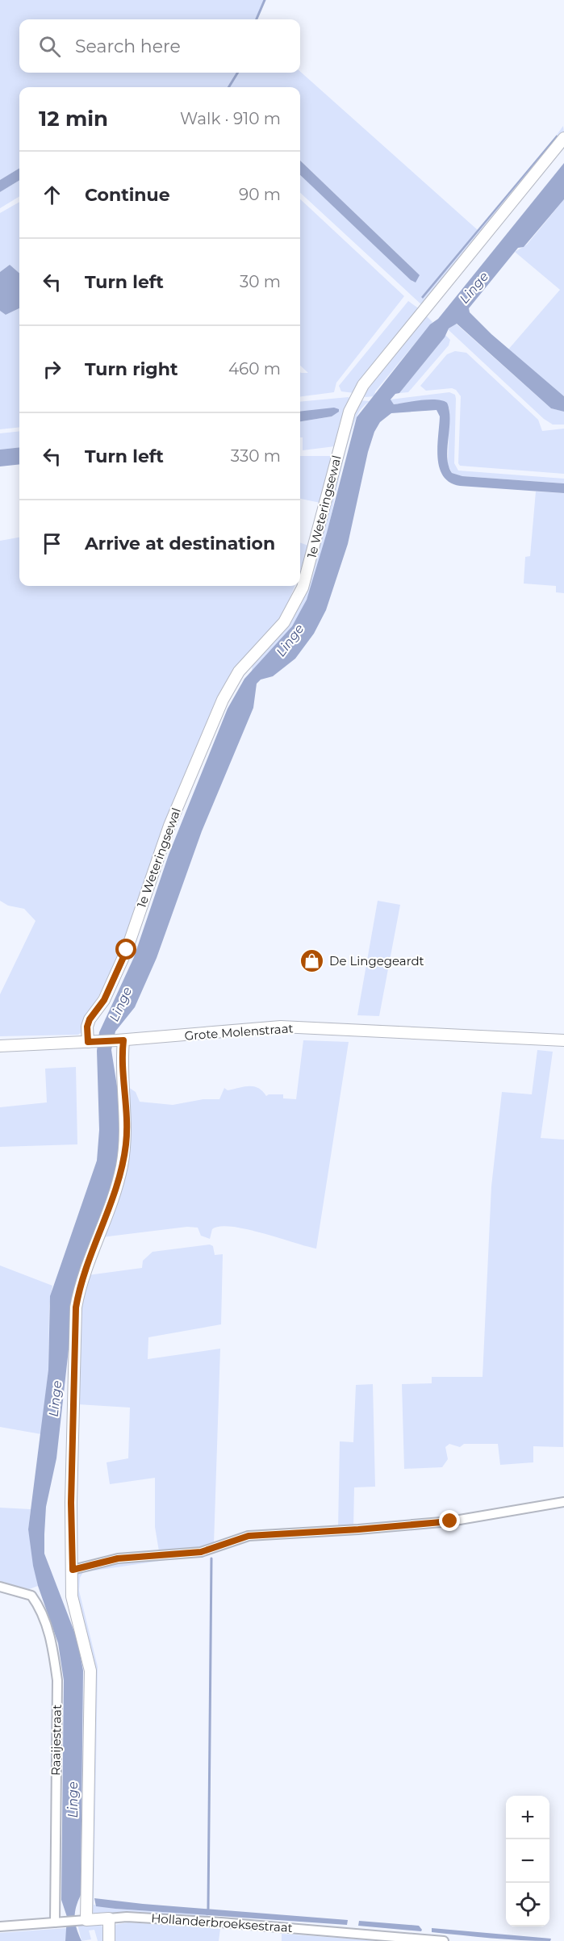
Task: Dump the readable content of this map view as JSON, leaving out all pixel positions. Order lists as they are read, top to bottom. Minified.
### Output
{"streets":{"street":["1e Weteringsewal","Grote Molenstraat","Raaijestraat","Hollanderbroeksestraat"]},"crossings":[["1e Weteringsewal","Grote Molenstraat"],["Raaijestraat","Hollanderbroeksestraat"]],"water":["Linge"],"places":{"shop":["De Lingegeardt"]},"page":{"search":"Search here","heading":["12 min","Walk · 910 m"],"list":[["Continue","90 m"],["Turn left","30 m"],["Turn right","460 m"],["Turn left","330 m"],"Arrive at destination"],"map_buttons":["+","−"]}}
